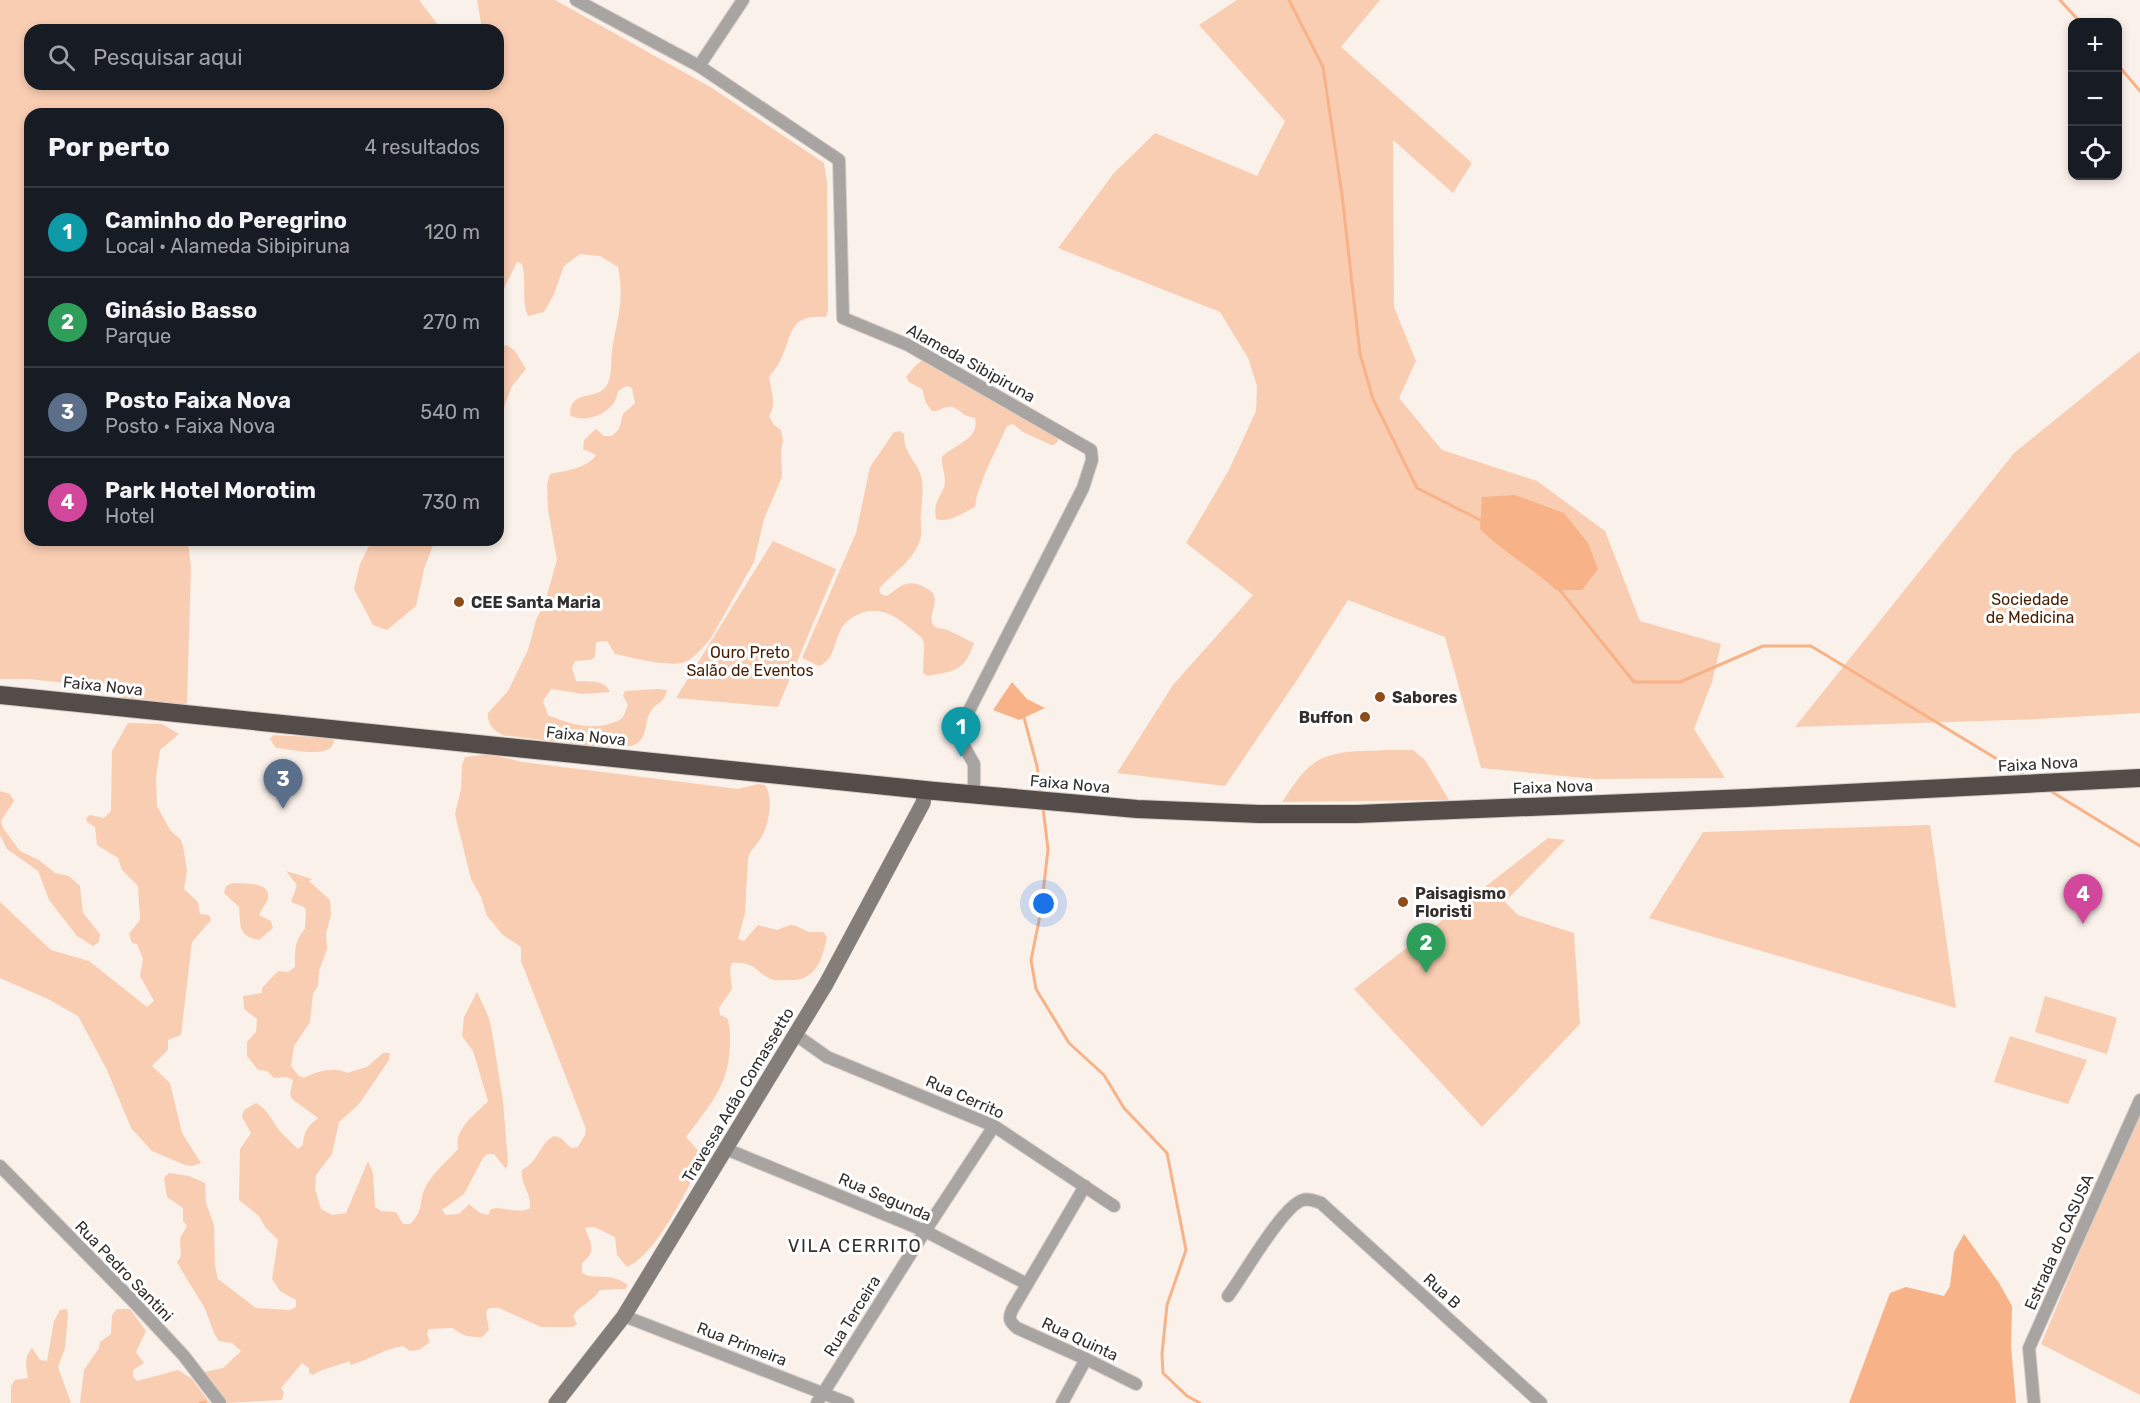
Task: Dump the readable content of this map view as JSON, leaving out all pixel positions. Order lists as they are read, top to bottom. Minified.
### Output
{"streets":{"highway":["Faixa Nova"],"street":["Alameda Sibipiruna","Travessa Adão Comassetto","Rua Cerrito","Rua Segunda","Estrada do CASUSA","Rua Pedro Santini","Rua B","Rua Terceira","Rua Quinta","Rua Primeira"]},"crossings":[["Alameda Sibipiruna","Faixa Nova"],["Faixa Nova","Travessa Adão Comassetto"],["Travessa Adão Comassetto","Rua Cerrito"],["Travessa Adão Comassetto","Rua Segunda"],["Travessa Adão Comassetto","Rua Primeira"],["Rua Cerrito","Rua Terceira"],["Rua Segunda","Rua Terceira"],["Rua Segunda","Rua Quinta"],["Rua Terceira","Rua Primeira"]],"districts":["VILA CERRITO"],"parks":["Sociedade de Medicina","Ouro Preto Salão de Eventos"],"places":["CEE Santa Maria","Sabores","Buffon","Paisagismo Floristi"],"page":{"map_buttons":["+","−"],"search":"Pesquisar aqui","heading":["Por perto","4 resultados"],"list":[{"mark":"1","name":"Caminho do Peregrino","note":"Local · Alameda Sibipiruna","value":"120 m"},{"mark":"2","name":"Ginásio Basso","note":"Parque","value":"270 m"},{"mark":"3","name":"Posto Faixa Nova","note":"Posto · Faixa Nova","value":"540 m"},{"mark":"4","name":"Park Hotel Morotim","note":"Hotel","value":"730 m"}],"pins":["1","3","4","2"]}}
